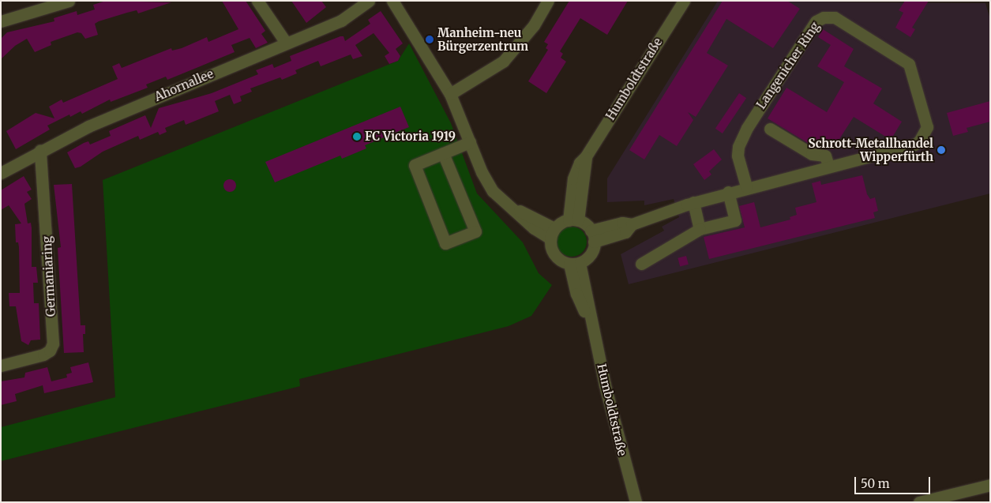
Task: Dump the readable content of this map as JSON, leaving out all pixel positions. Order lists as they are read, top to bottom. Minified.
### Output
{"streets":{"street":["Langenicher Ring","Humboldtstraße","Ahornallee","Germaniaring"]},"crossings":[["Langenicher Ring","Humboldtstraße"],["Ahornallee","Germaniaring"]],"places":["Manheim-neu Bürgerzentrum","FC Victoria 1919","Schrott-Metallhandel Wipperfürth"],"scale_bar":"50 m"}
